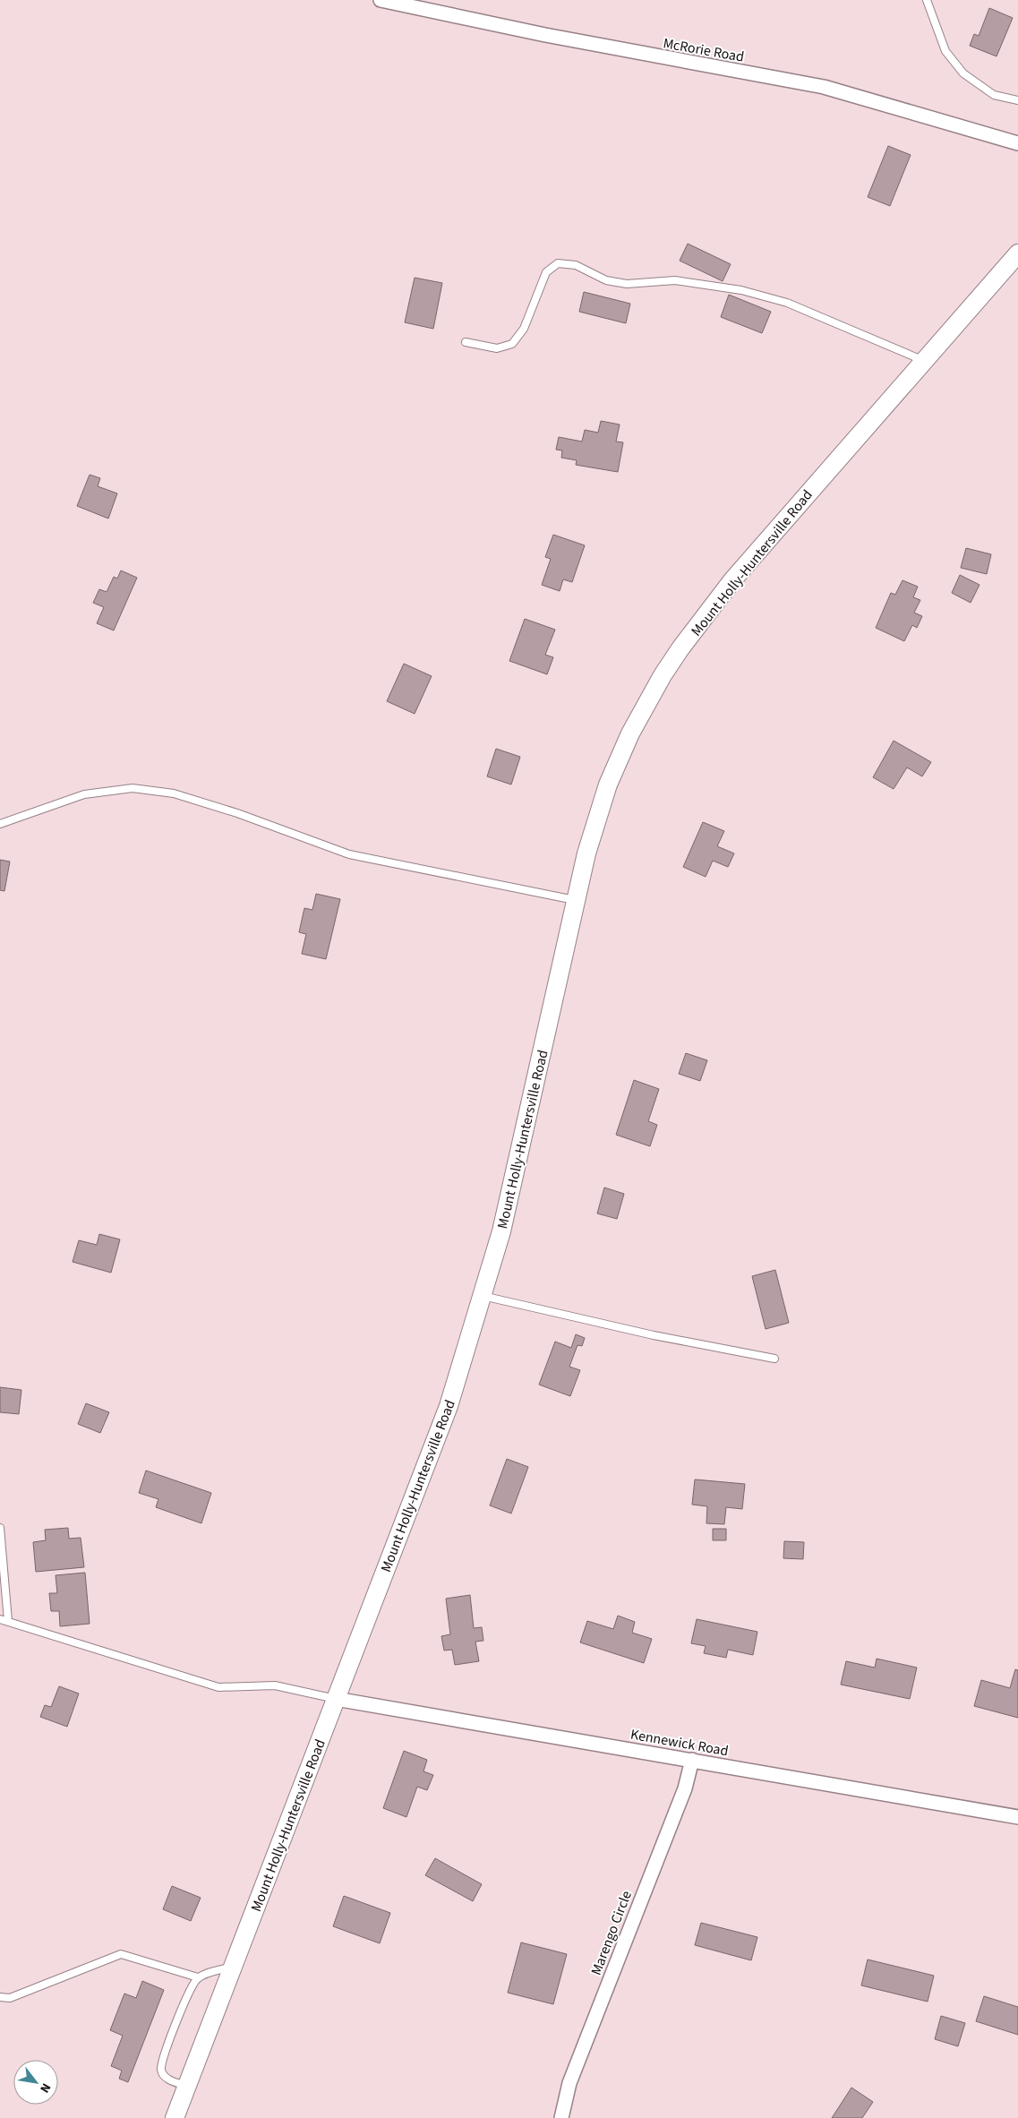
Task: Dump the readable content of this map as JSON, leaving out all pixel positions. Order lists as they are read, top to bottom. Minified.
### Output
{"streets":{"main road":["Mount Holly-Huntersville Road"],"street":["McRorie Road","Kennewick Road","Marengo Circle"]},"crossings":[["Mount Holly-Huntersville Road","Kennewick Road"],["Kennewick Road","Marengo Circle"]],"north":"bottom right"}
